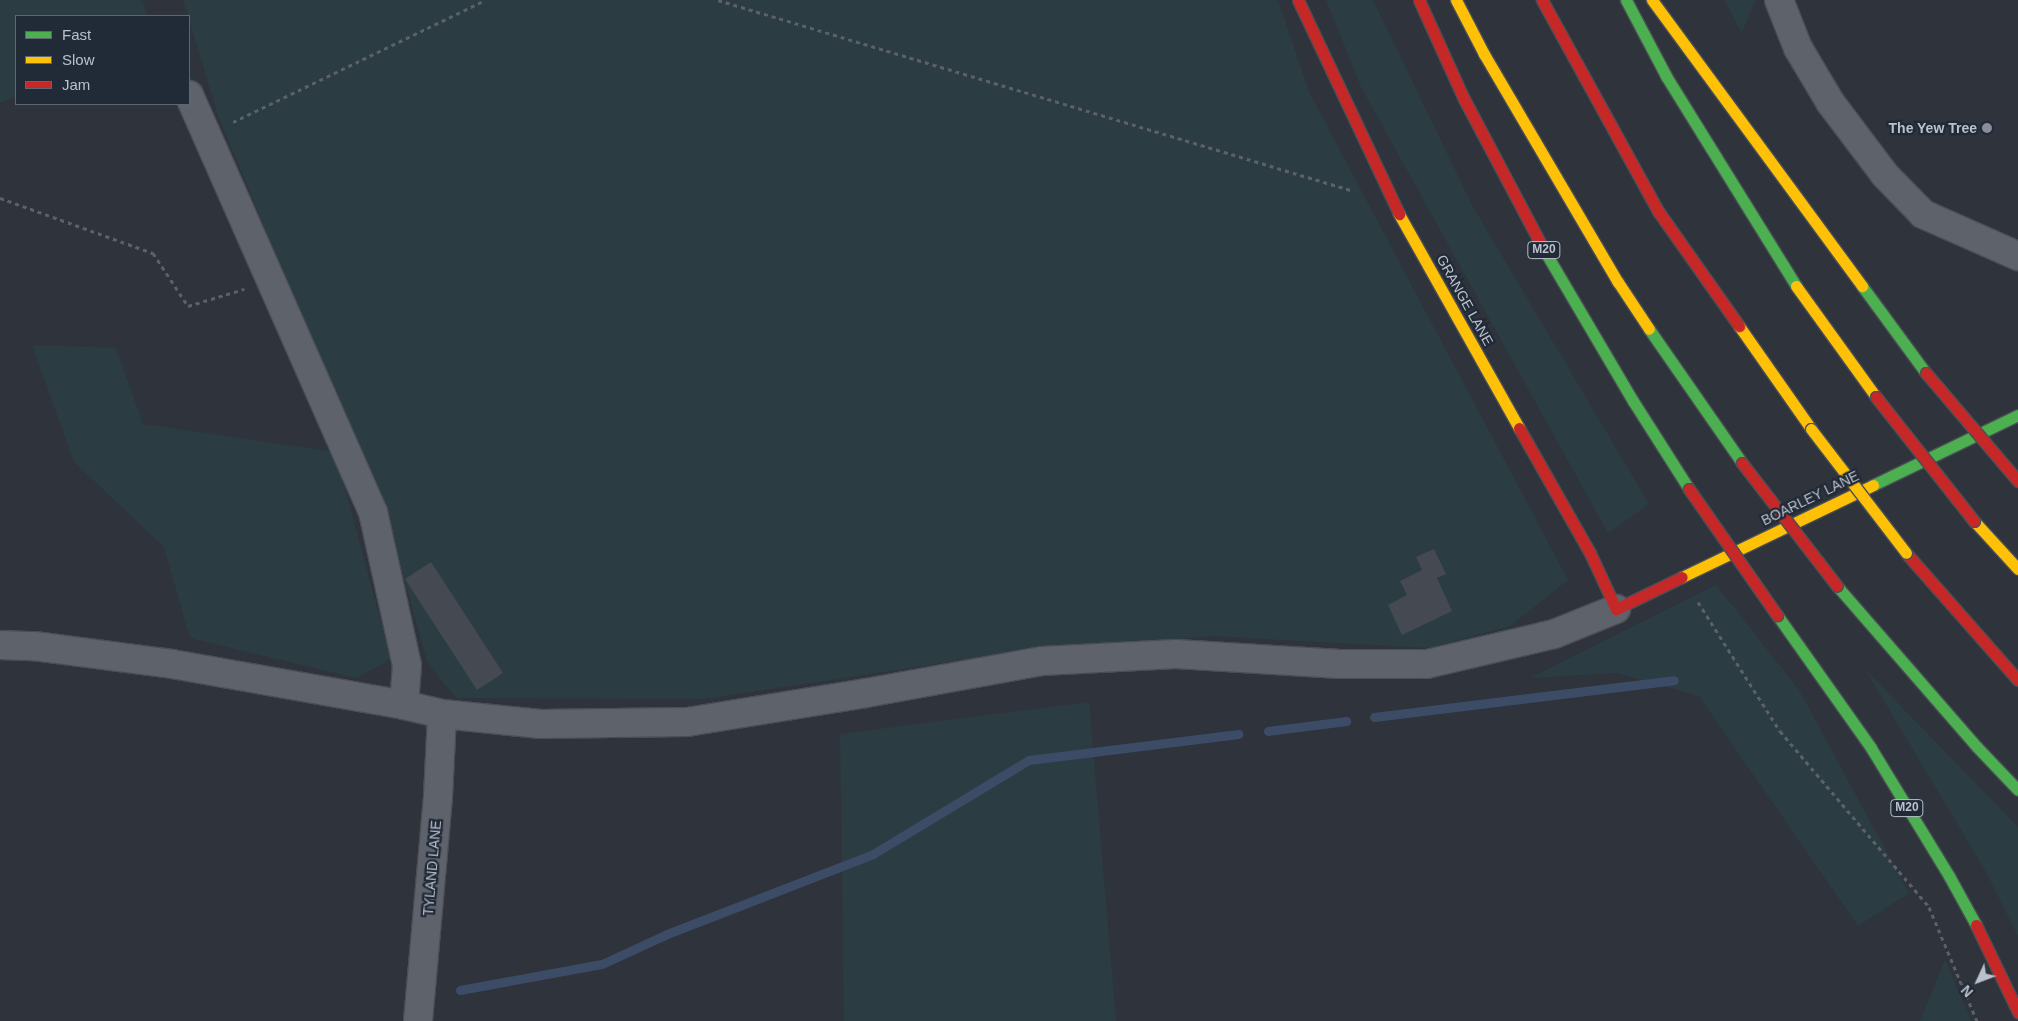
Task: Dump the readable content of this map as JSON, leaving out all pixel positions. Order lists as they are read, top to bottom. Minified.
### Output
{"streets":{"main road":["M20","GRANGE LANE","BOARLEY LANE"],"street":["TYLAND LANE"]},"crossings":[["GRANGE LANE","BOARLEY LANE"]],"places":["The Yew Tree"],"legend":["Fast","Slow","Jam"],"north":"bottom left"}
